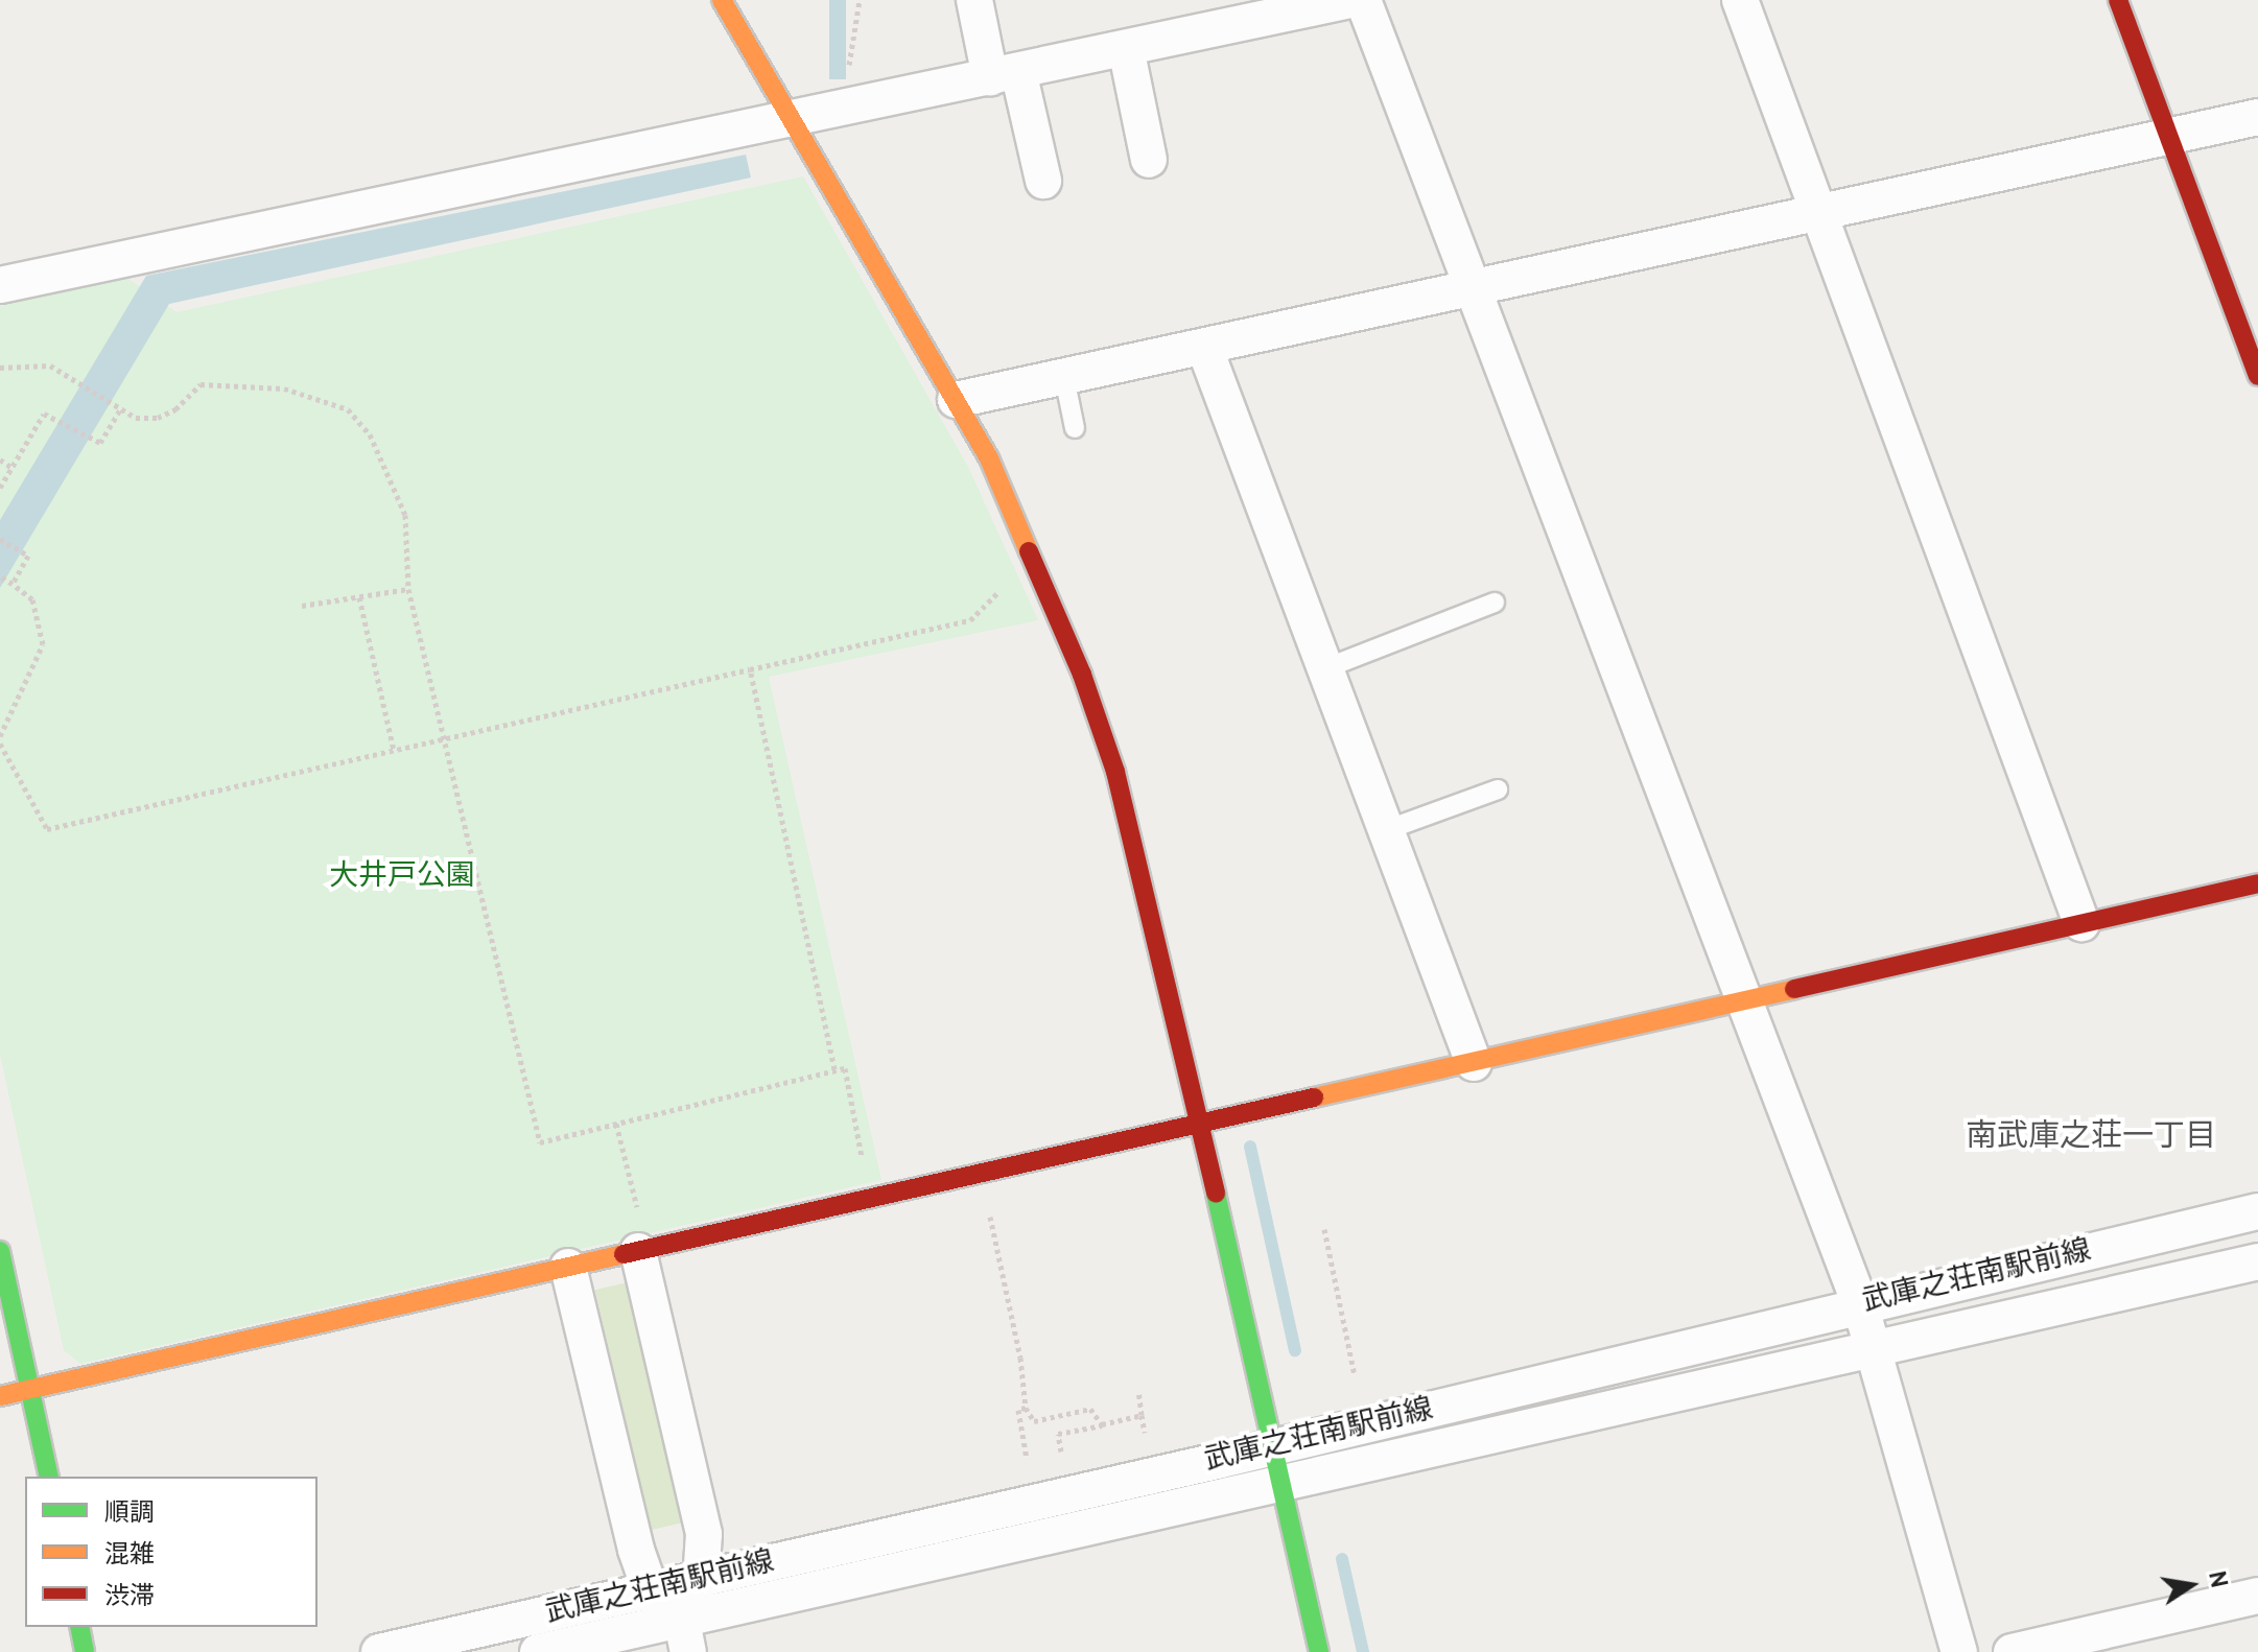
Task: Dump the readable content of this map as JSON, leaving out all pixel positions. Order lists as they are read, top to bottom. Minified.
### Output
{"streets":{"street":["武庫之荘南駅前線"]},"districts":["南武庫之荘一丁目"],"parks":["大井戸公園"],"legend":["順調","混雑","渋滞"],"north":"right"}
